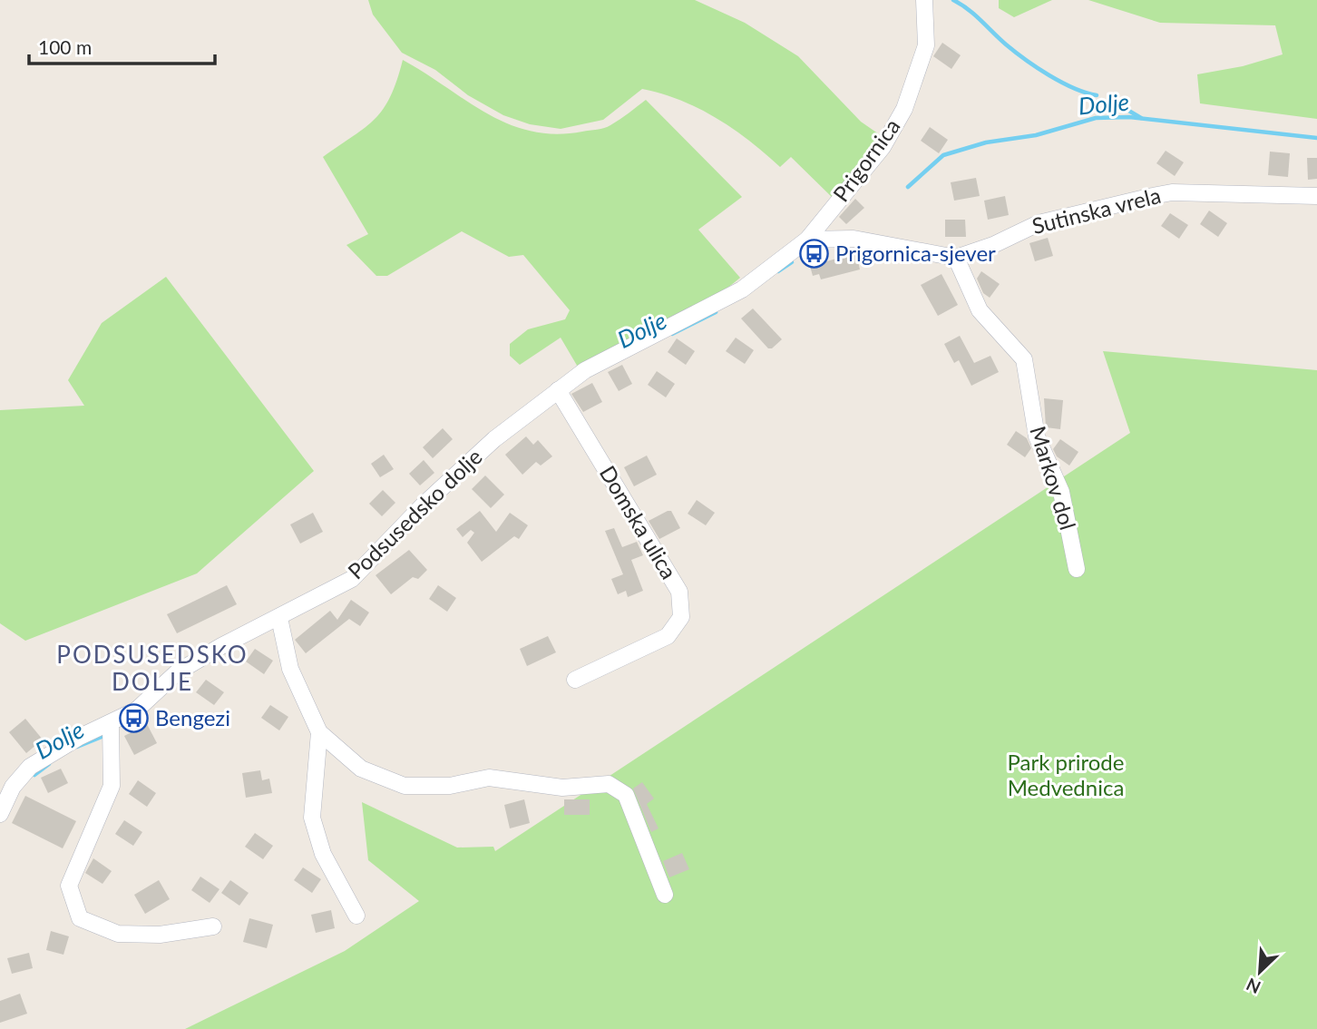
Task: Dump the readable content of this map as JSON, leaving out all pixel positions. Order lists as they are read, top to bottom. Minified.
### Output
{"streets":{"street":["Prigornica","Sutinska vrela","Markov dol","Podsusedsko dolje","Domska ulica"]},"crossings":[["Prigornica","Sutinska vrela"],["Prigornica","Podsusedsko dolje"],["Sutinska vrela","Markov dol"],["Sutinska vrela","Podsusedsko dolje"],["Podsusedsko dolje","Domska ulica"]],"districts":["PODSUSEDSKO DOLJE"],"water":["Dolje"],"parks":["Park prirode Medvednica"],"places":{"bus stop":["Prigornica-sjever","Bengezi"]},"scale_bar":"100 m","north":"bottom left"}
